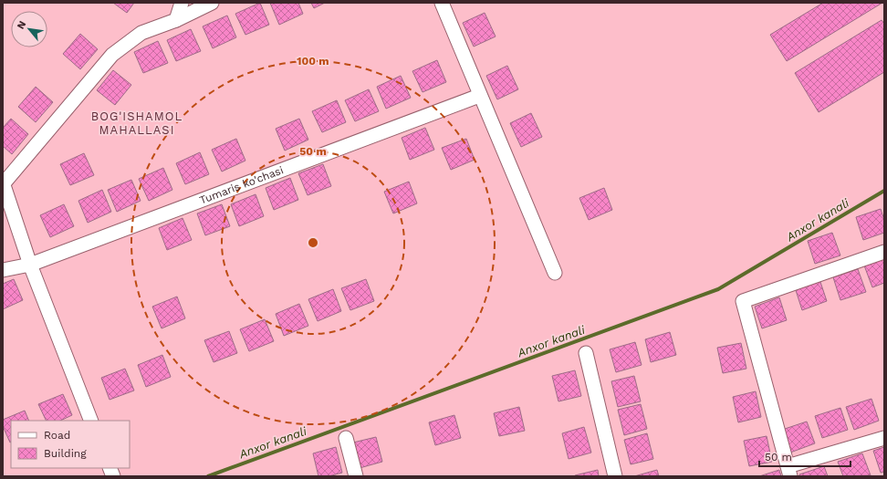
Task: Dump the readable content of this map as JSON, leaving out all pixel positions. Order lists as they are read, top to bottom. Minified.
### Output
{"streets":{"street":["Tumaris ko'chasi"]},"districts":["BOG'ISHAMOL MAHALLASI"],"water":["Anxor kanali"],"legend":["Road","Building"],"scale_bar":"50 m","north":"top left","rings":["100 m","50 m"]}
